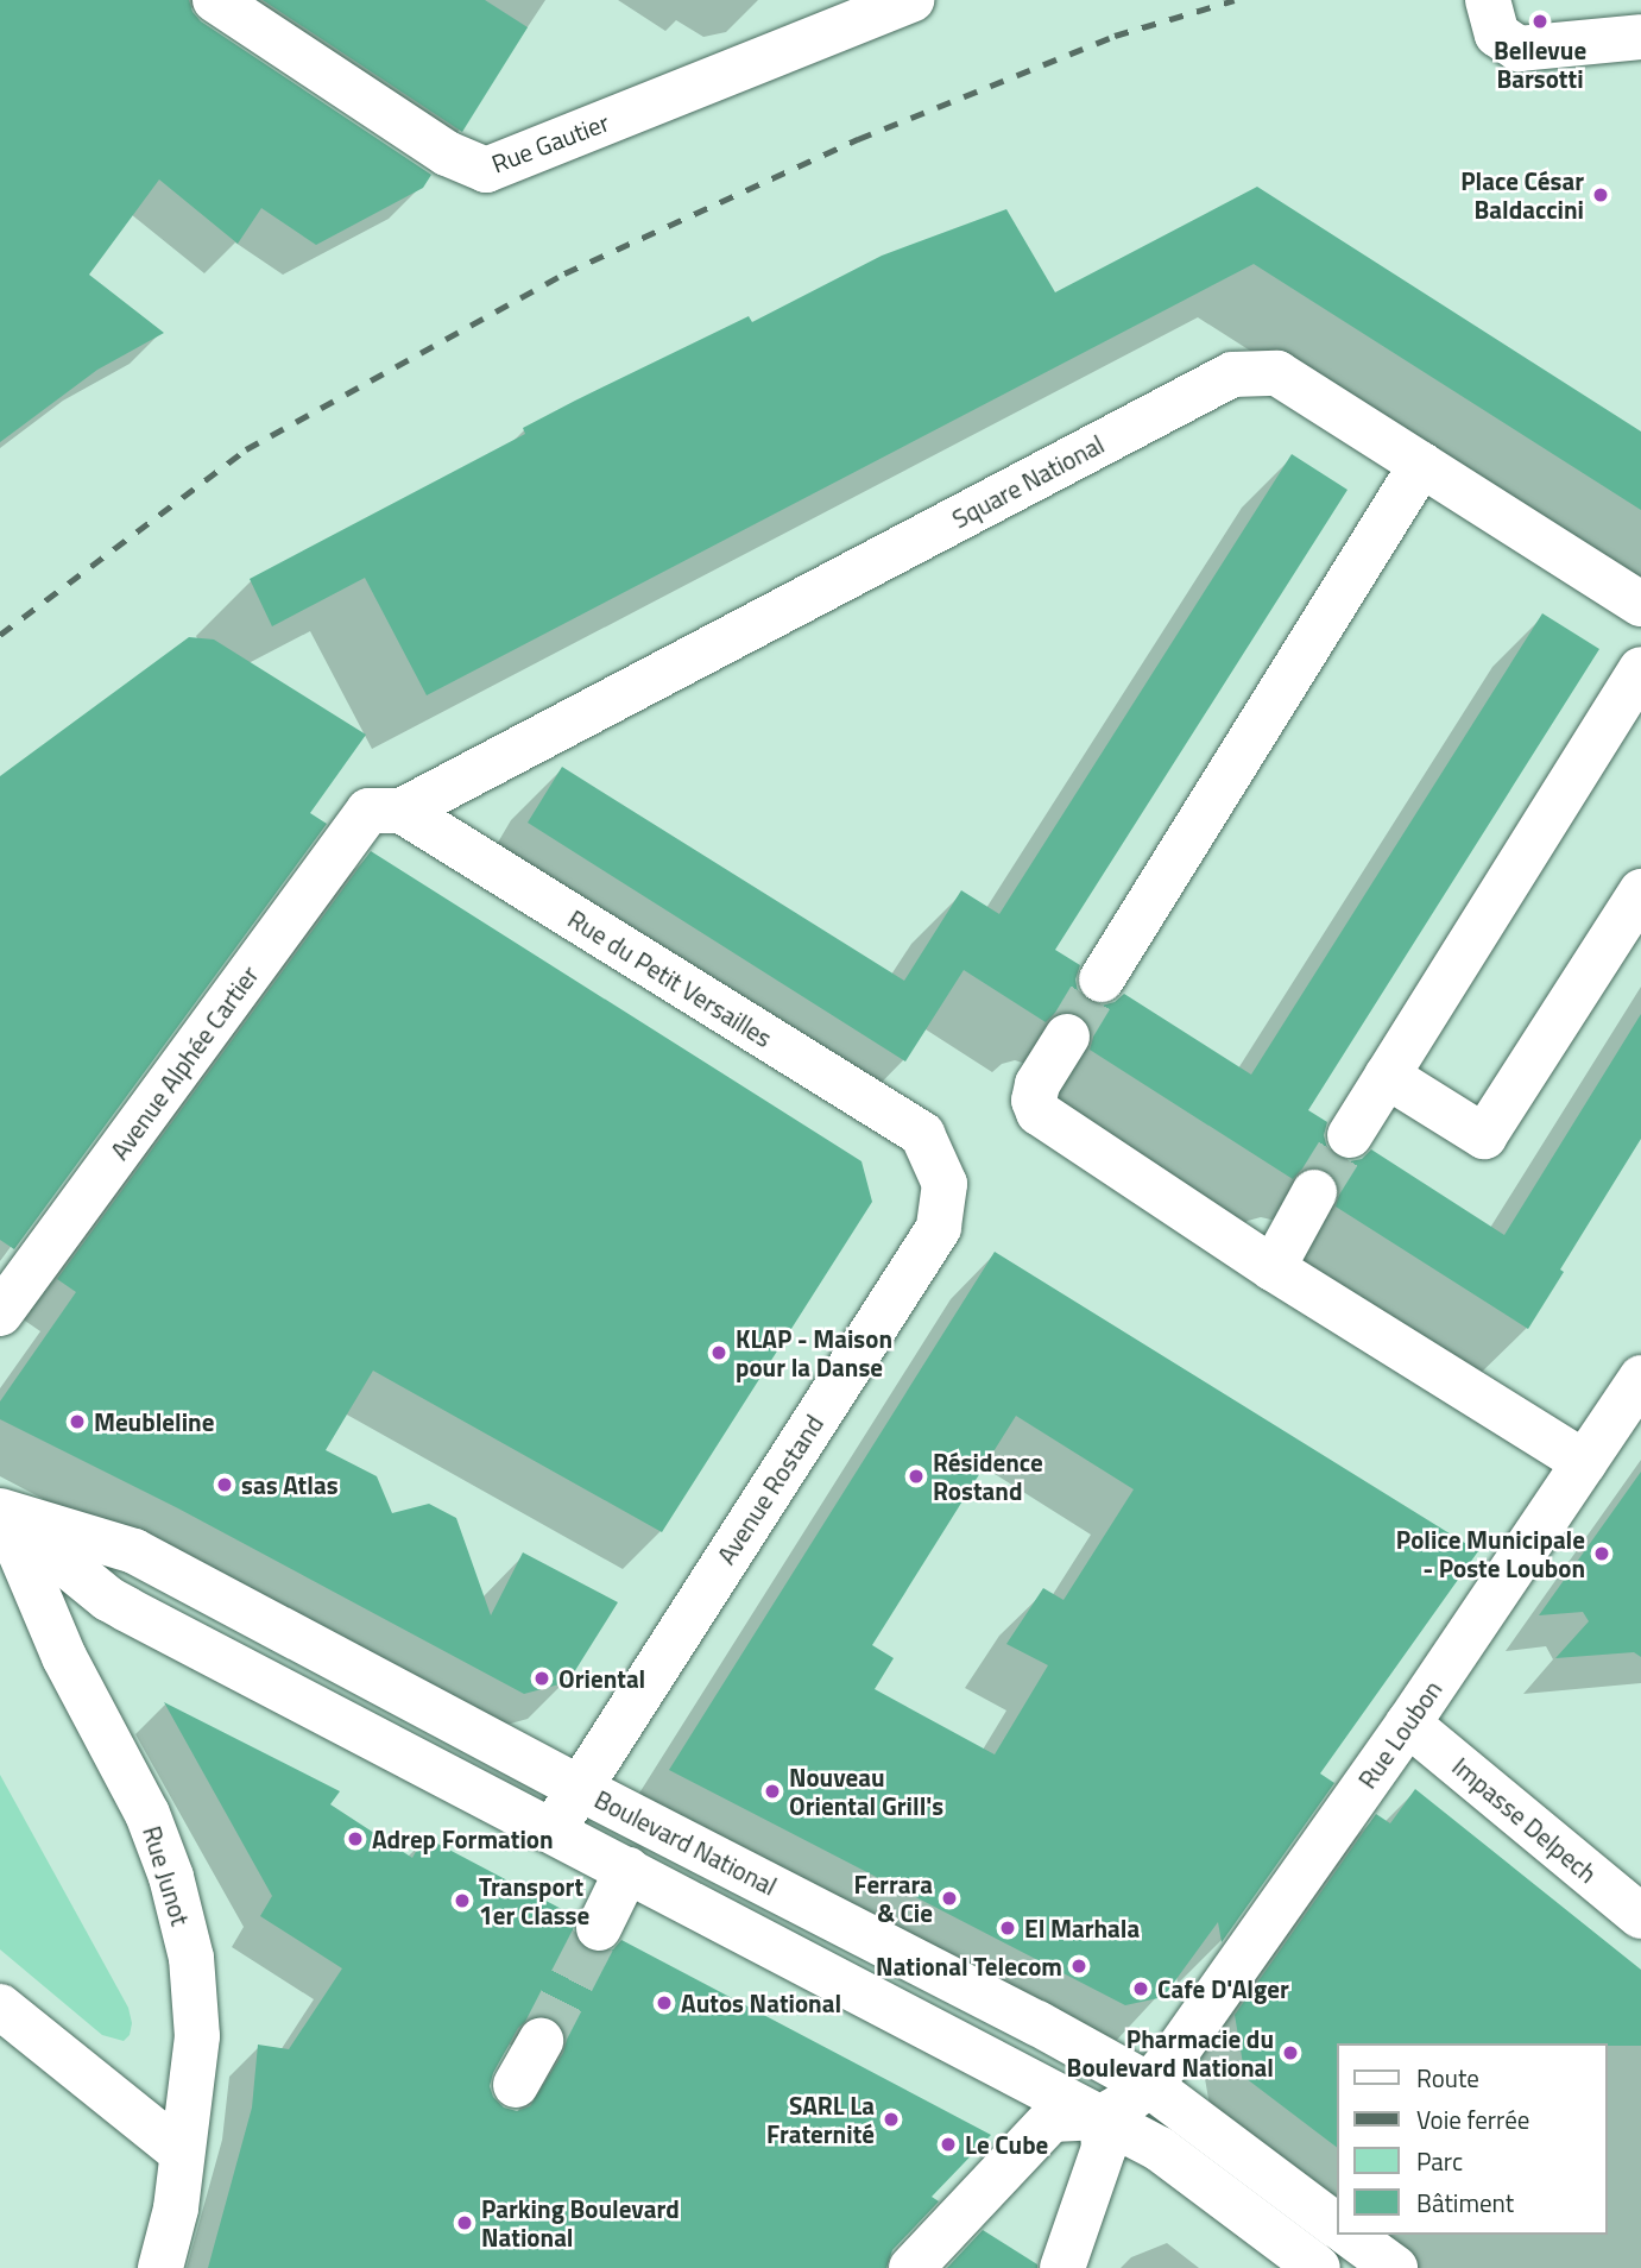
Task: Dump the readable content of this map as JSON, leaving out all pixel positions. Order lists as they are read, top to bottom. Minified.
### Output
{"streets":{"street":["Rue Gautier","Square National","Rue du Petit Versailles","Avenue Alphée Cartier","Avenue Rostand","Rue Loubon","Impasse Delpech","Boulevard National","Rue Junot"]},"crossings":[["Square National","Rue du Petit Versailles"],["Square National","Avenue Alphée Cartier"],["Rue du Petit Versailles","Avenue Alphée Cartier"],["Rue du Petit Versailles","Avenue Rostand"],["Avenue Rostand","Boulevard National"],["Rue Loubon","Impasse Delpech"],["Rue Loubon","Boulevard National"],["Boulevard National","Rue Junot"]],"places":["Bellevue Barsotti","Place César Baldaccini","KLAP - Maison pour la Danse","Meubleline","Résidence Rostand","sas Atlas","Police Municipale - Poste Loubon","Oriental","Nouveau Oriental Grill's","Adrep Formation","Ferrara & Cie","Transport 1er Classe","El Marhala","National Telecom","Cafe D'Alger","Autos National","Pharmacie du Boulevard National","SARL La Fraternité","Le Cube","Parking Boulevard National"],"legend":["Route","Voie ferrée","Parc","Bâtiment"]}
